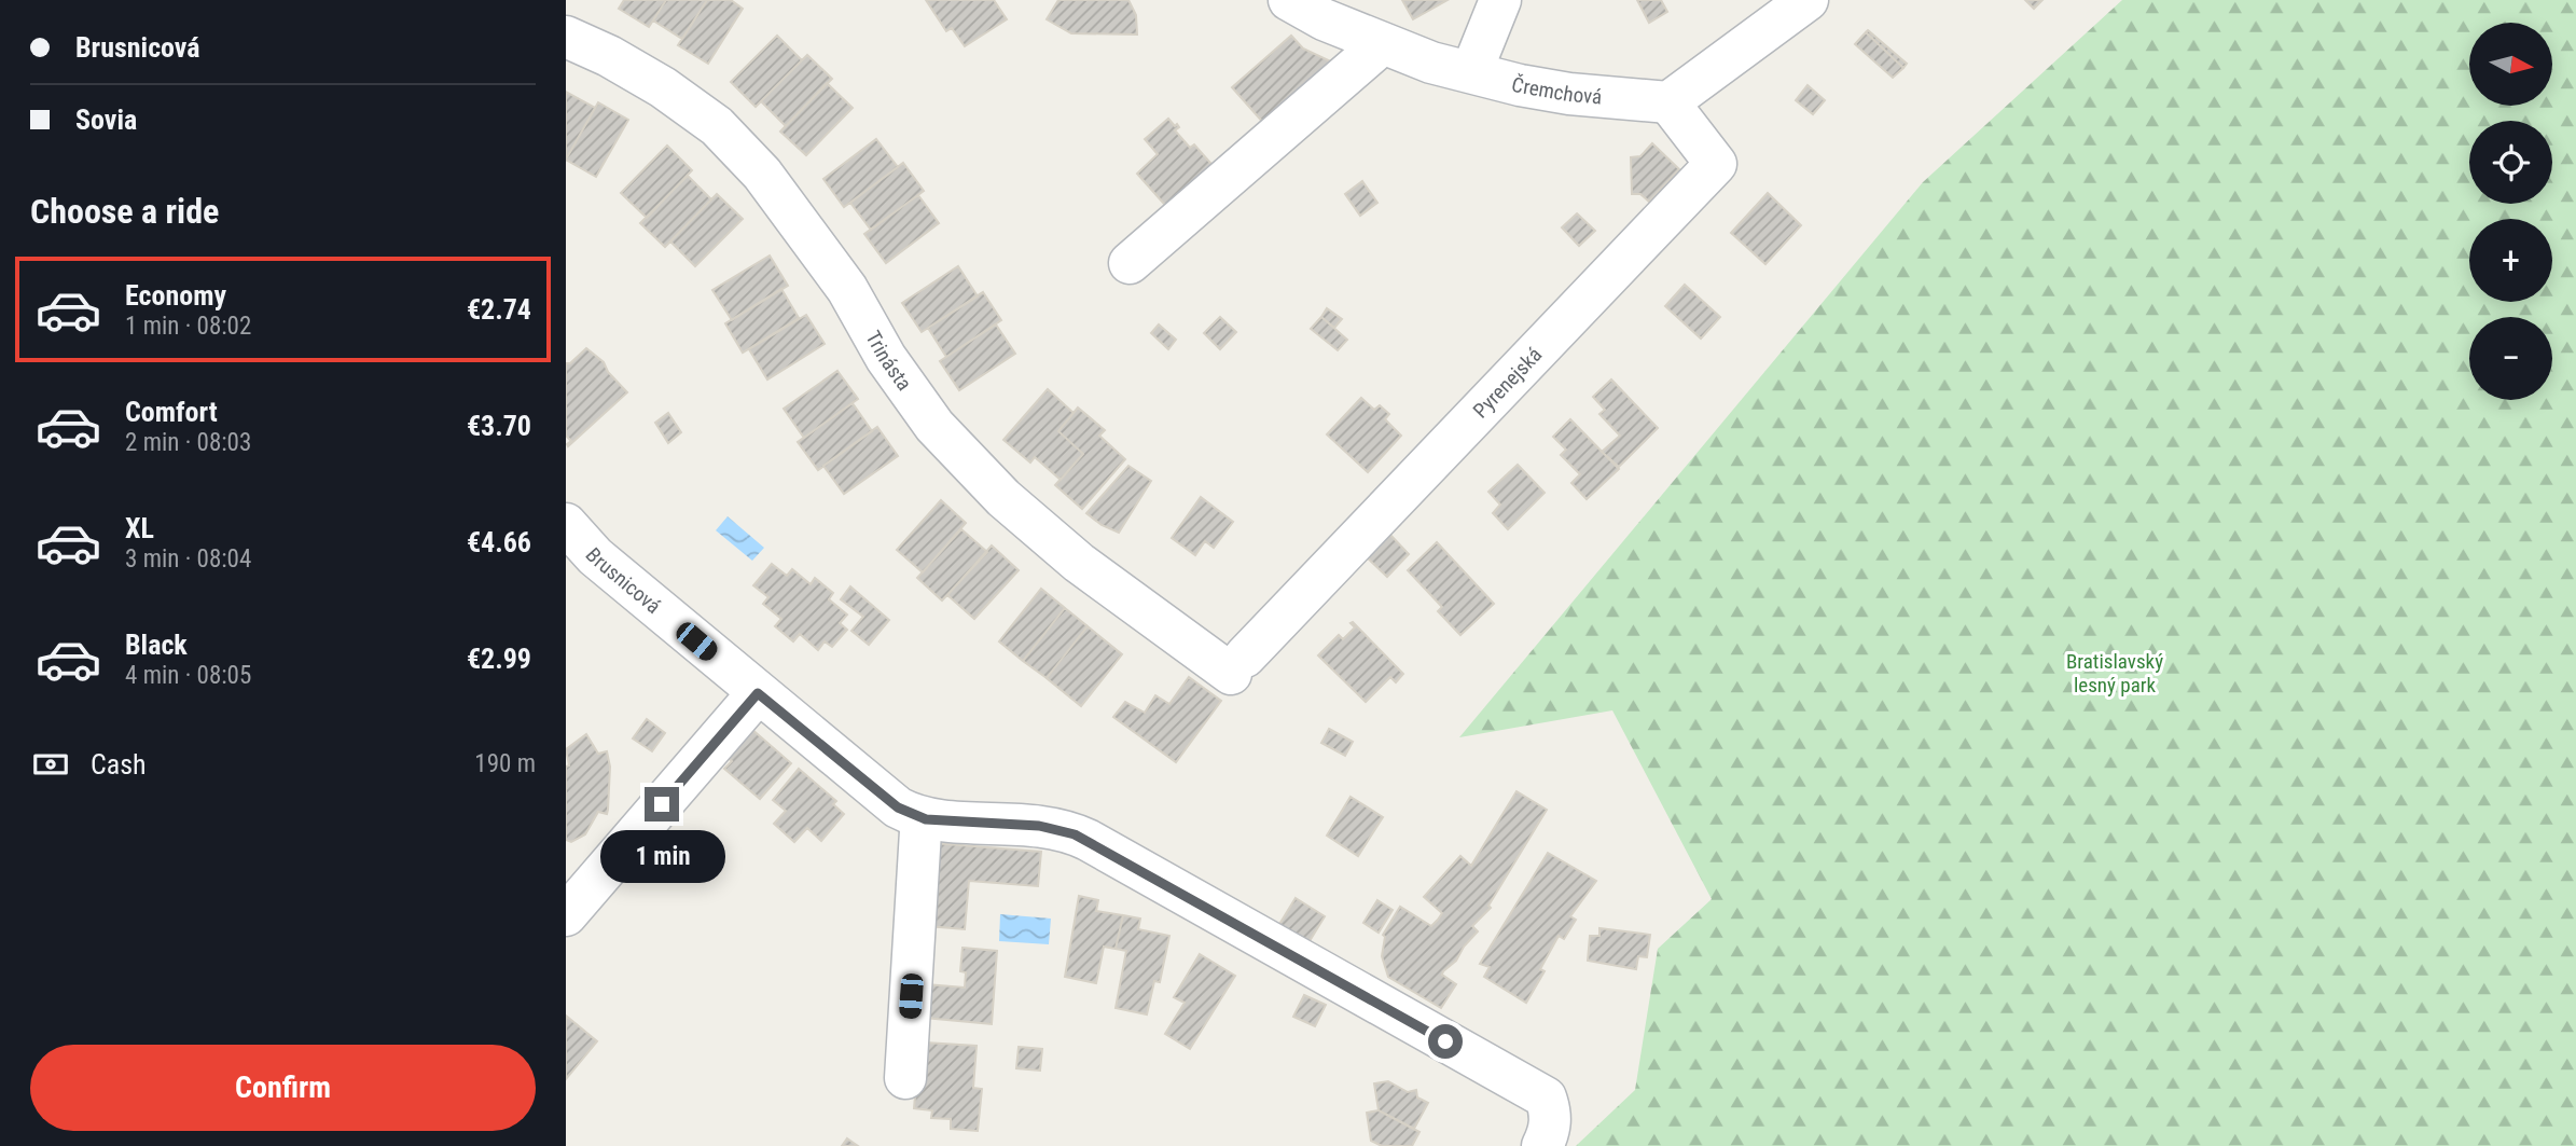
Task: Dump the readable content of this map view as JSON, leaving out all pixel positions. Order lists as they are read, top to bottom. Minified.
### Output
{"streets":{"street":["Čremchová","Trinásta","Pyrenejská","Brusnicová"]},"crossings":[["Čremchová","Pyrenejská"],["Trinásta","Pyrenejská"]],"parks":["Bratislavský lesný park"],"north":"right","page":{"banner":["Brusnicová","Sovia"],"map_buttons":["+","−"],"heading":"Choose a ride","list":[{"name":"Economy","note":"1 min · 08:02","value":"€2.74"},{"name":"Comfort","note":"2 min · 08:03","value":"€3.70"},{"name":"XL","note":"3 min · 08:04","value":"€4.66"},{"name":"Black","note":"4 min · 08:05","value":"€2.99"}],"pay":["Cash","190 m"],"bubble":"1 min","buttons":"Confirm"}}
